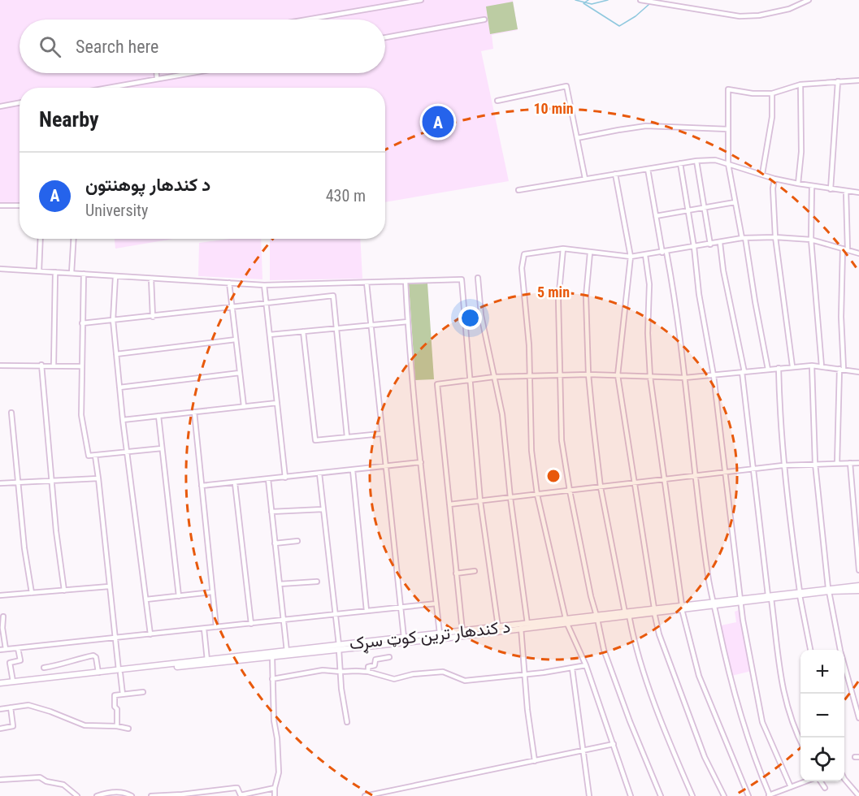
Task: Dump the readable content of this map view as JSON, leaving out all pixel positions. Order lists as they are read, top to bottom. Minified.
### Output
{"streets":{"main road":["د کندهار ترين کوټ سړک"]},"page":{"search":"Search here","heading":"Nearby","pins":"A","list":[{"mark":"A","name":"د کندهار پوهنتون","note":"University","value":"430 m"}],"map_buttons":["+","−"]},"rings":["10 min","5 min"]}
